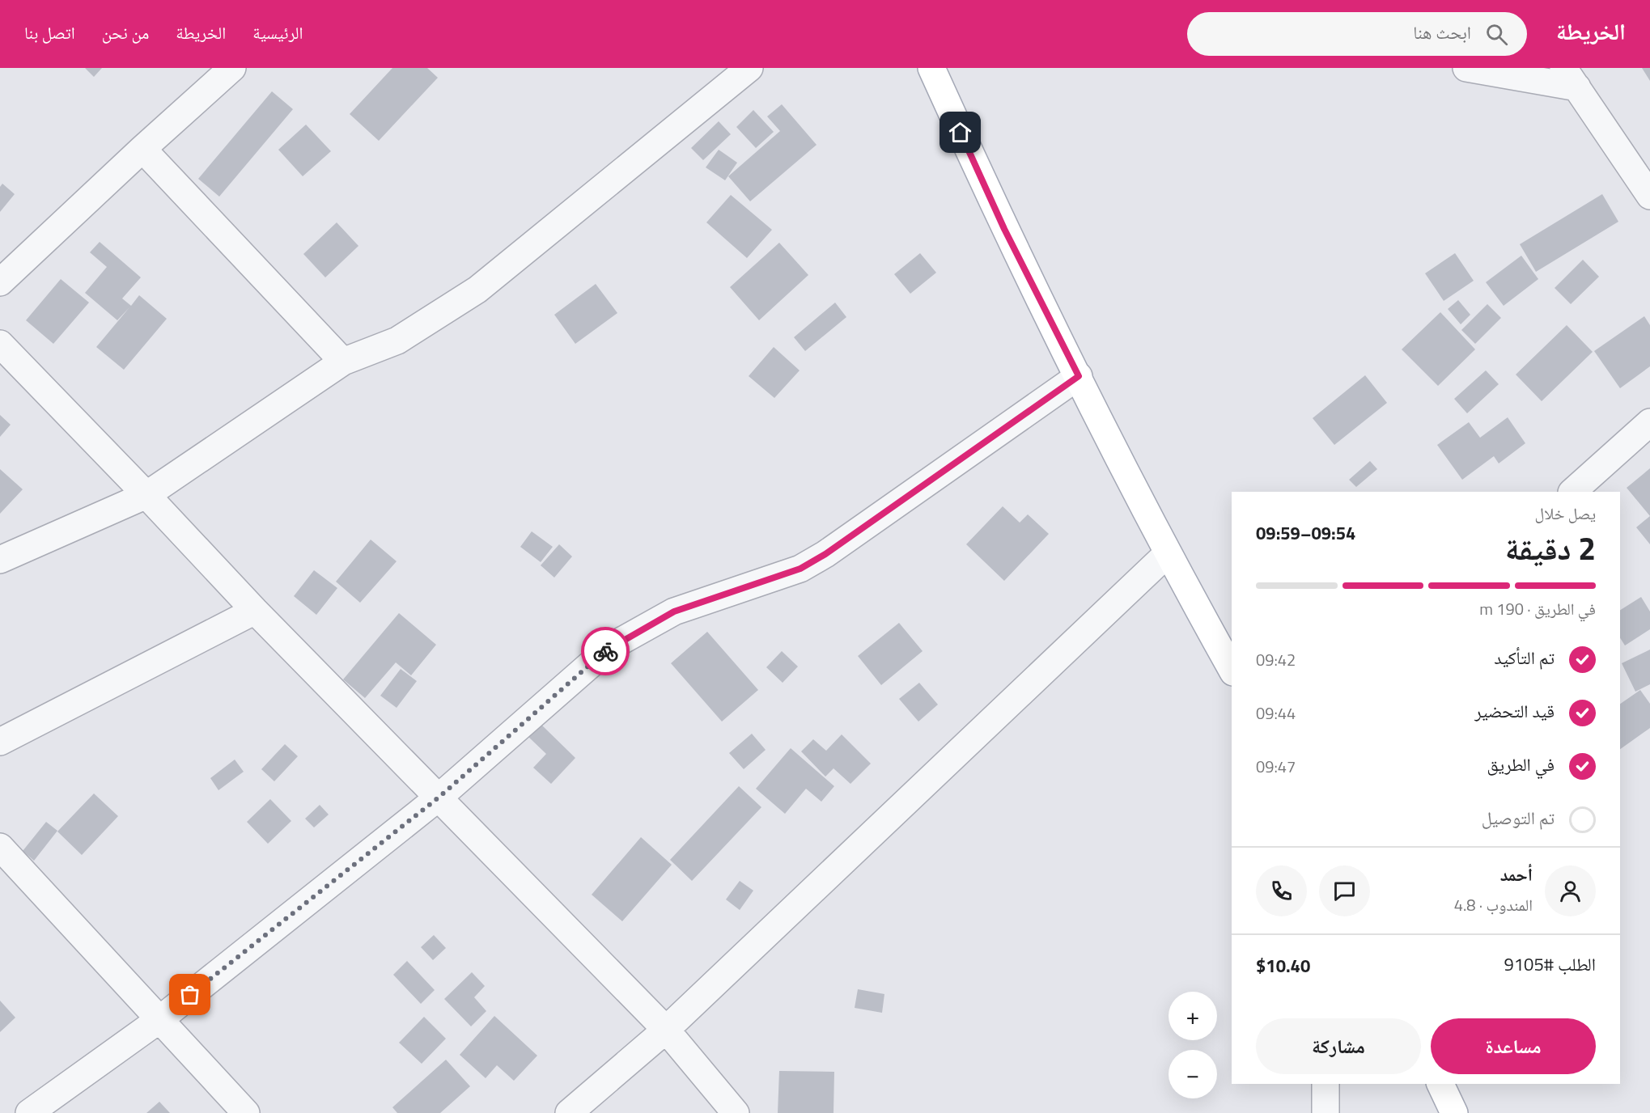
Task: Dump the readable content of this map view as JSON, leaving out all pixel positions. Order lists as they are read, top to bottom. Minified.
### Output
{"page":{"header":"الخريطة","search":"ابحث هنا","nav":["الرئيسية","الخريطة","من نحن","اتصل بنا"],"heading":["2 دقيقة","يصل خلال","09:54–09:59"],"panel":["أحمد","المندوب · 4.8","الطلب #9105","$10.40"],"bar":"في الطريق · 190 m","list":[["تم التأكيد","09:42"],["قيد التحضير","09:44"],["في الطريق","09:47"],"تم التوصيل"],"map_buttons":["+","−"],"buttons":["مساعدة","مشاركة"]}}
